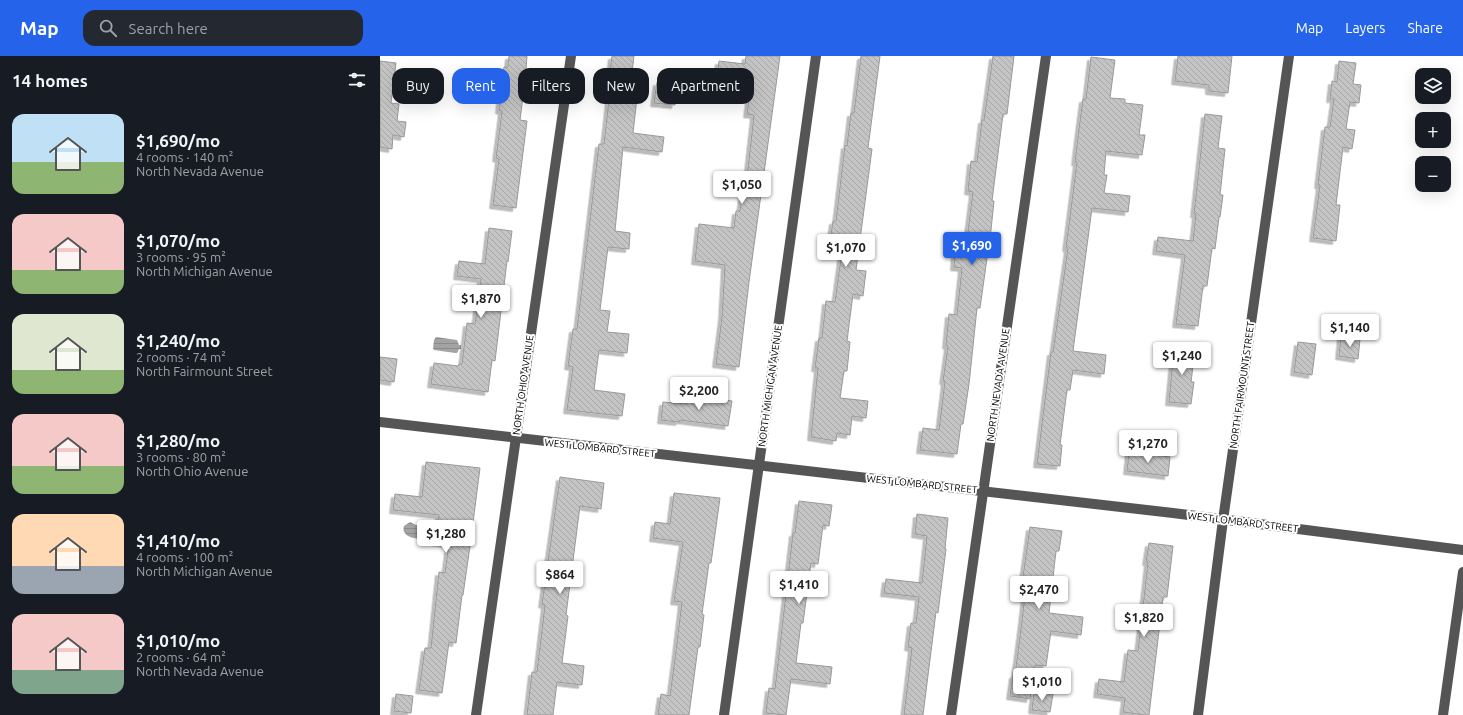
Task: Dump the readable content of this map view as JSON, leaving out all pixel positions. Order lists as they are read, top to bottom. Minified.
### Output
{"streets":{"street":["NORTH OHIO AVENUE","NORTH NEVADA AVENUE","NORTH FAIRMOUNT STREET","NORTH MICHIGAN AVENUE","WEST LOMBARD STREET"]},"crossings":[["NORTH OHIO AVENUE","WEST LOMBARD STREET"],["NORTH NEVADA AVENUE","WEST LOMBARD STREET"],["NORTH FAIRMOUNT STREET","WEST LOMBARD STREET"],["NORTH MICHIGAN AVENUE","WEST LOMBARD STREET"]],"page":{"header":"Map","search":"Search here","nav":["Map","Layers","Share"],"heading":"14 homes","map_buttons":["+","−"],"chip":["Buy","Rent","Filters","New","Apartment"],"list":[{"name":"$1,690/mo","note":"4 rooms · 140 m² · North Nevada Avenue"},{"name":"$1,070/mo","note":"3 rooms · 95 m² · North Michigan Avenue"},{"name":"$1,240/mo","note":"2 rooms · 74 m² · North Fairmount Street"},{"name":"$1,280/mo","note":"3 rooms · 80 m² · North Ohio Avenue"},{"name":"$1,410/mo","note":"4 rooms · 100 m² · North Michigan Avenue"},{"name":"$1,010/mo","note":"2 rooms · 64 m² · North Nevada Avenue"}],"price":["$1,050","$1,690","$1,070","$1,870","$1,140","$1,240","$2,200","$1,270","$1,280","$864","$1,410","$2,470","$1,820","$1,010"]}}
